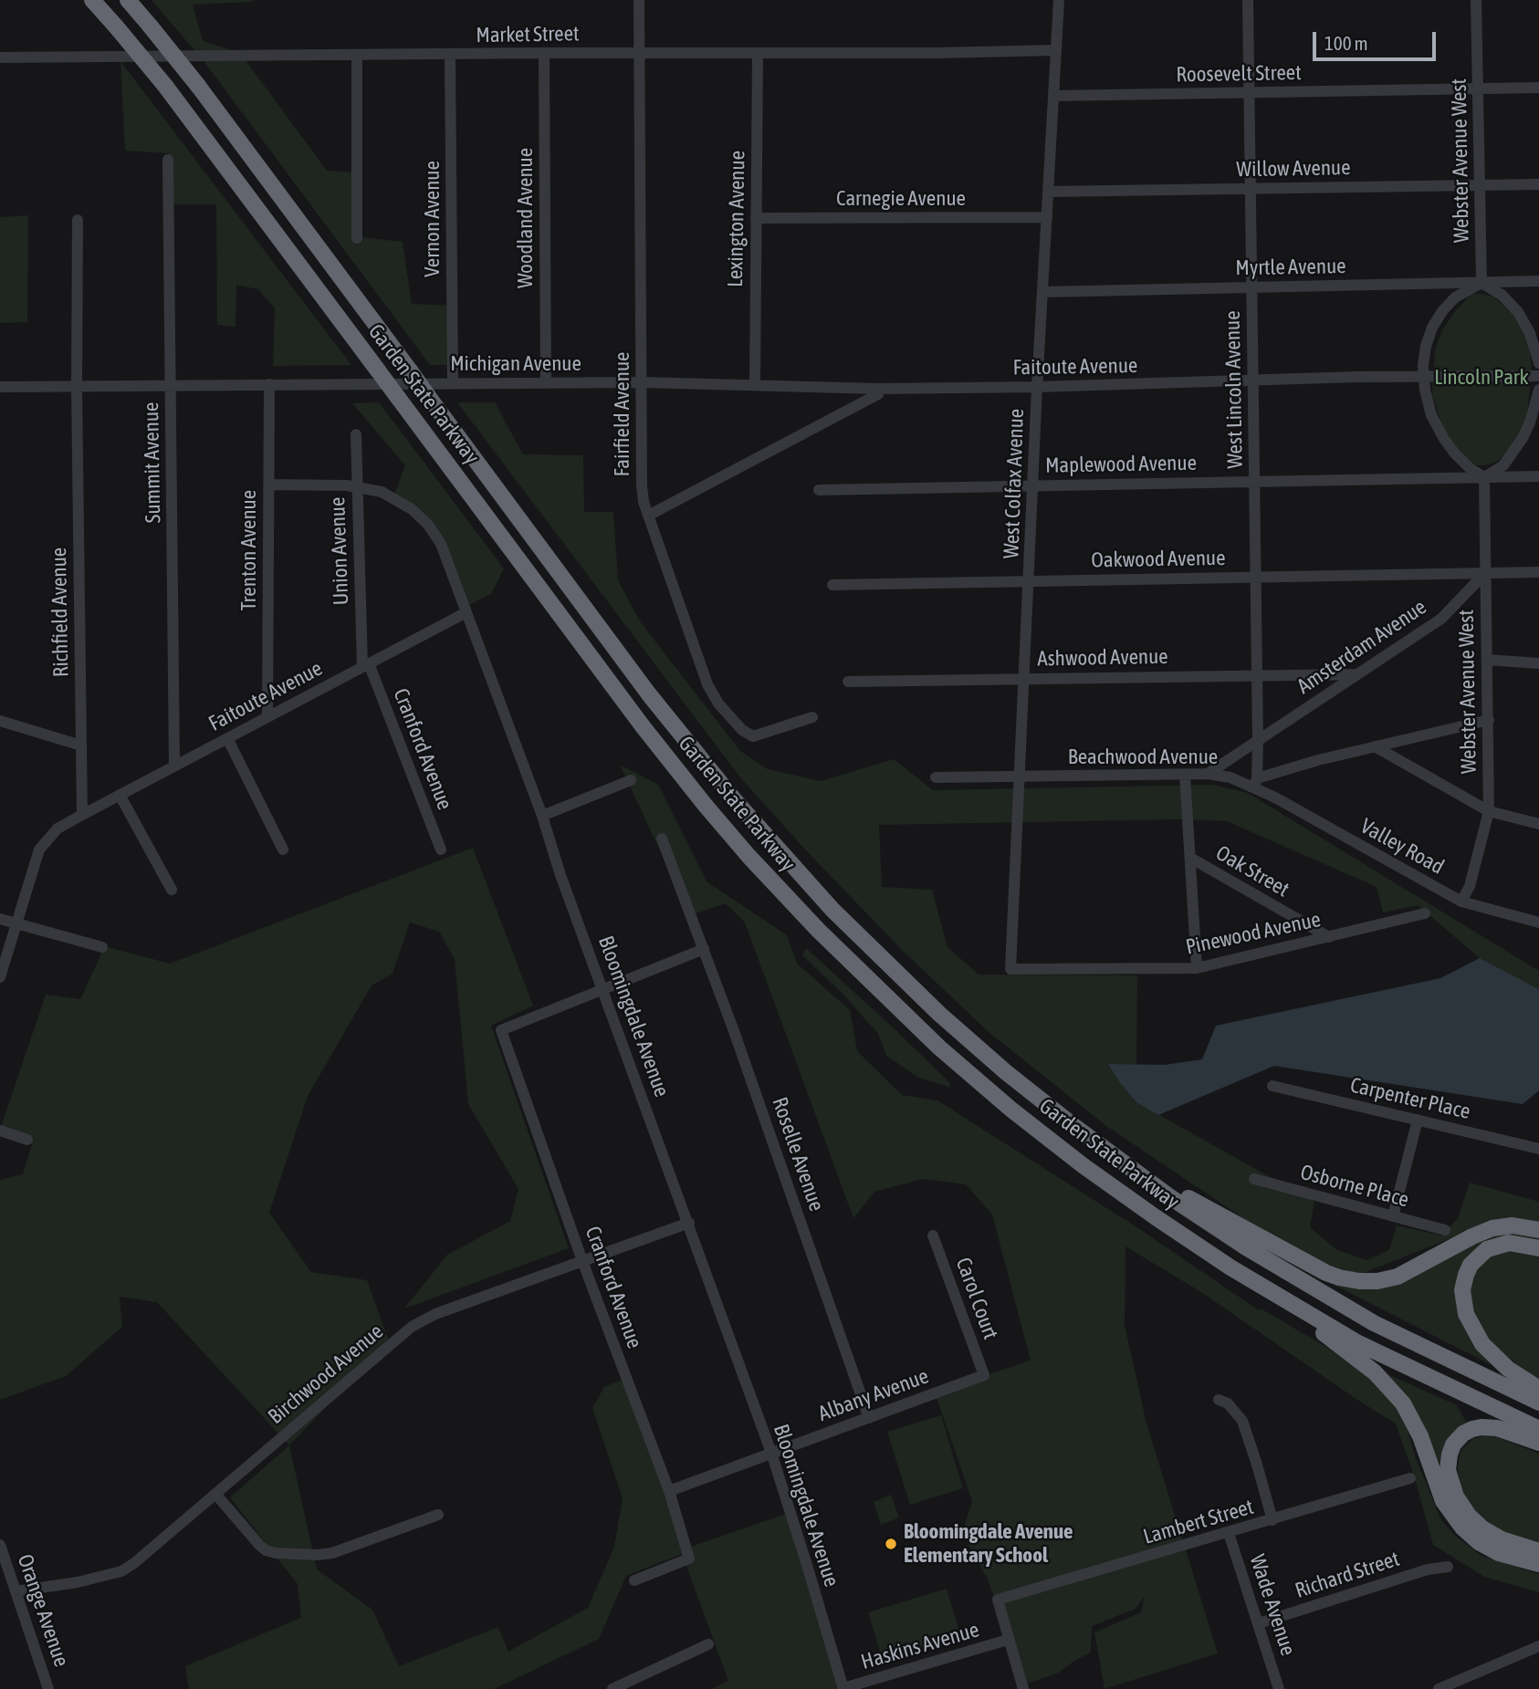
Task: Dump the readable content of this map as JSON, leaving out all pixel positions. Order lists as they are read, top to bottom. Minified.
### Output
{"streets":{"highway":["Garden State Parkway"],"street":["Market Street","Roosevelt Street","Webster Avenue West","Willow Avenue","Carnegie Avenue","Woodland Avenue","Vernon Avenue","Lexington Avenue","Myrtle Avenue","Michigan Avenue","Faitoute Avenue","West Lincoln Avenue","Fairfield Avenue","Summit Avenue","Maplewood Avenue","West Colfax Avenue","Trenton Avenue","Union Avenue","Oakwood Avenue","Richfield Avenue","Amsterdam Avenue","Ashwood Avenue","Cranford Avenue","Beachwood Avenue","Valley Road","Oak Street","Pinewood Avenue","Bloomingdale Avenue","Carpenter Place","Roselle Avenue","Osborne Place","Carol Court","Birchwood Avenue","Albany Avenue","Lambert Street","Richard Street","Wade Avenue","Orange Avenue","Haskins Avenue"]},"crossings":[["Market Street","Woodland Avenue"],["Market Street","Vernon Avenue"],["Market Street","Lexington Avenue"],["Market Street","Fairfield Avenue"],["Market Street","West Colfax Avenue"],["Roosevelt Street","Webster Avenue West"],["Roosevelt Street","West Lincoln Avenue"],["Roosevelt Street","West Colfax Avenue"],["Webster Avenue West","Willow Avenue"],["Webster Avenue West","Myrtle Avenue"],["Webster Avenue West","Maplewood Avenue"],["Webster Avenue West","Oakwood Avenue"],["Webster Avenue West","Amsterdam Avenue"],["Webster Avenue West","Valley Road"],["Willow Avenue","West Lincoln Avenue"],["Willow Avenue","West Colfax Avenue"],["Carnegie Avenue","Lexington Avenue"],["Carnegie Avenue","West Colfax Avenue"],["Woodland Avenue","Michigan Avenue"],["Vernon Avenue","Michigan Avenue"],["Lexington Avenue","Michigan Avenue"],["Myrtle Avenue","West Lincoln Avenue"],["Myrtle Avenue","West Colfax Avenue"],["Michigan Avenue","Faitoute Avenue"],["Michigan Avenue","Fairfield Avenue"],["Michigan Avenue","Summit Avenue"],["Michigan Avenue","Trenton Avenue"],["Michigan Avenue","Richfield Avenue"],["Faitoute Avenue","West Lincoln Avenue"],["Faitoute Avenue","Summit Avenue"],["Faitoute Avenue","West Colfax Avenue"],["Faitoute Avenue","Trenton Avenue"],["Faitoute Avenue","Union Avenue"],["Faitoute Avenue","Richfield Avenue"],["Faitoute Avenue","Cranford Avenue"],["Faitoute Avenue","Bloomingdale Avenue"],["West Lincoln Avenue","Maplewood Avenue"],["West Lincoln Avenue","Oakwood Avenue"],["West Lincoln Avenue","Amsterdam Avenue"],["West Lincoln Avenue","Ashwood Avenue"],["West Lincoln Avenue","Beachwood Avenue"],["West Lincoln Avenue","Valley Road"],["Maplewood Avenue","West Colfax Avenue"],["West Colfax Avenue","Oakwood Avenue"],["West Colfax Avenue","Ashwood Avenue"],["West Colfax Avenue","Beachwood Avenue"],["West Colfax Avenue","Pinewood Avenue"],["Trenton Avenue","Bloomingdale Avenue"],["Union Avenue","Cranford Avenue"],["Union Avenue","Bloomingdale Avenue"],["Oakwood Avenue","Amsterdam Avenue"],["Amsterdam Avenue","Ashwood Avenue"],["Amsterdam Avenue","Beachwood Avenue"],["Cranford Avenue","Bloomingdale Avenue"],["Cranford Avenue","Birchwood Avenue"],["Cranford Avenue","Albany Avenue"],["Beachwood Avenue","Valley Road"],["Oak Street","Pinewood Avenue"],["Bloomingdale Avenue","Birchwood Avenue"],["Bloomingdale Avenue","Albany Avenue"],["Bloomingdale Avenue","Haskins Avenue"],["Roselle Avenue","Albany Avenue"],["Carol Court","Albany Avenue"],["Birchwood Avenue","Orange Avenue"],["Lambert Street","Wade Avenue"],["Lambert Street","Haskins Avenue"],["Richard Street","Wade Avenue"]],"parks":["Lincoln Park"],"places":["Bloomingdale Avenue Elementary School"],"scale_bar":"100 m"}
